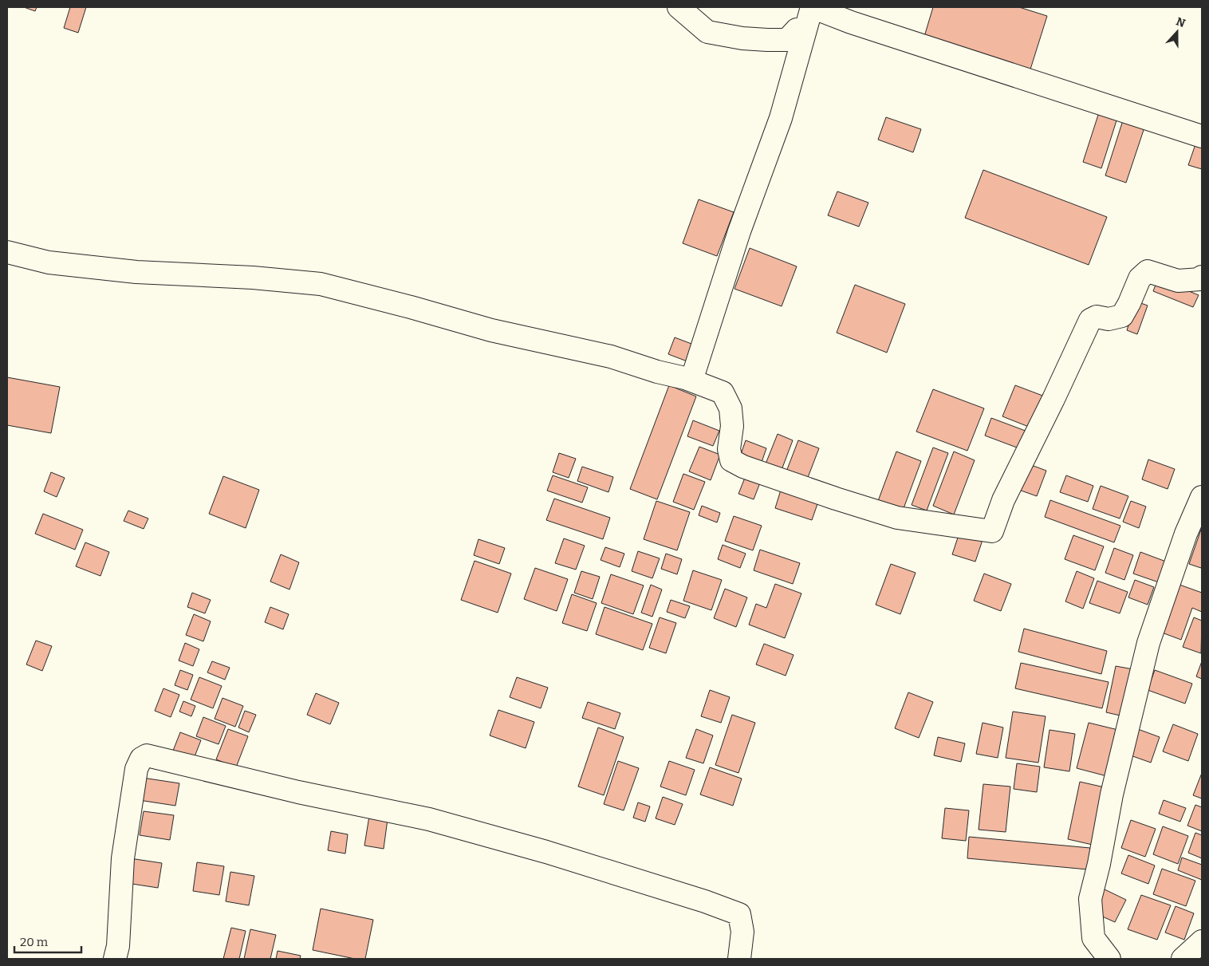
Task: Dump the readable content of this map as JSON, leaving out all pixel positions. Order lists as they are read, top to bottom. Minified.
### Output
{"scale_bar":"20 m","north":"top"}
